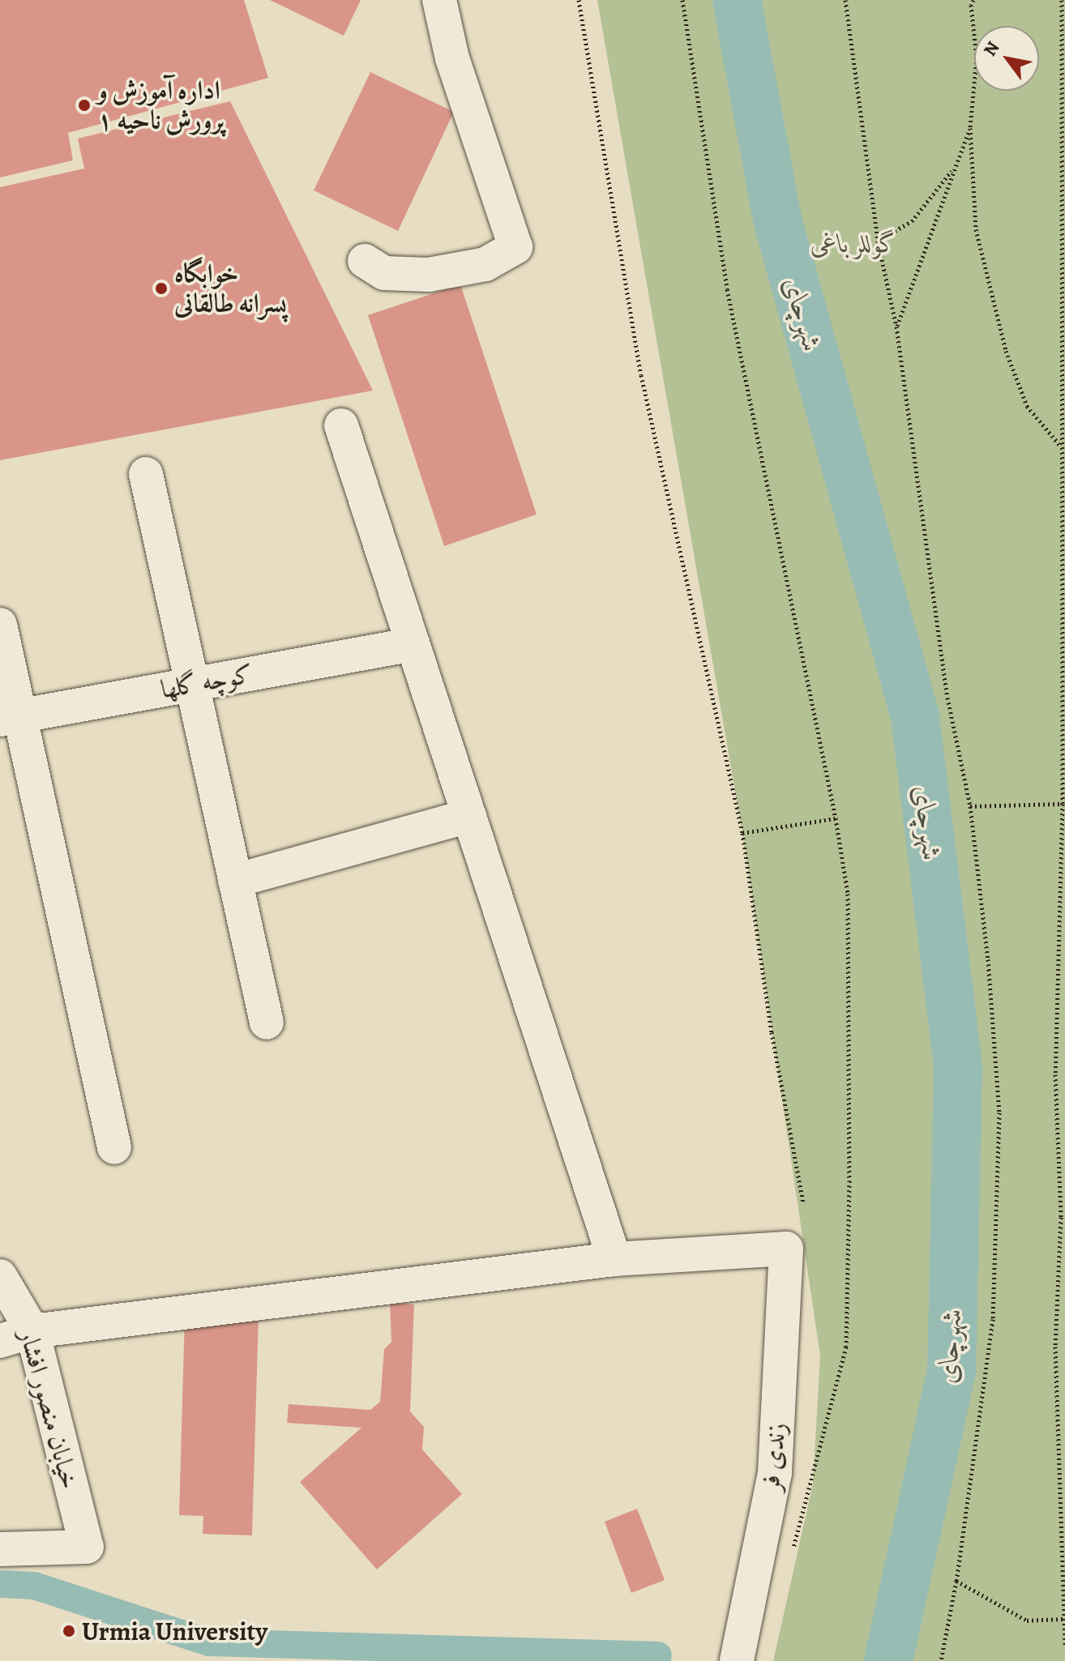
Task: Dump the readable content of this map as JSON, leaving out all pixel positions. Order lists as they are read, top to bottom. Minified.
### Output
{"streets":{"street":["کوچه گلها","خیابان منصور افشار","زندی فر"]},"water":["شهرچای"],"parks":["گوللر باغی"],"places":["اداره آموزش و پرورش ناحیه ۱","خوابگاه پسرانه طالقانی","Urmia University"],"north":"top left"}
